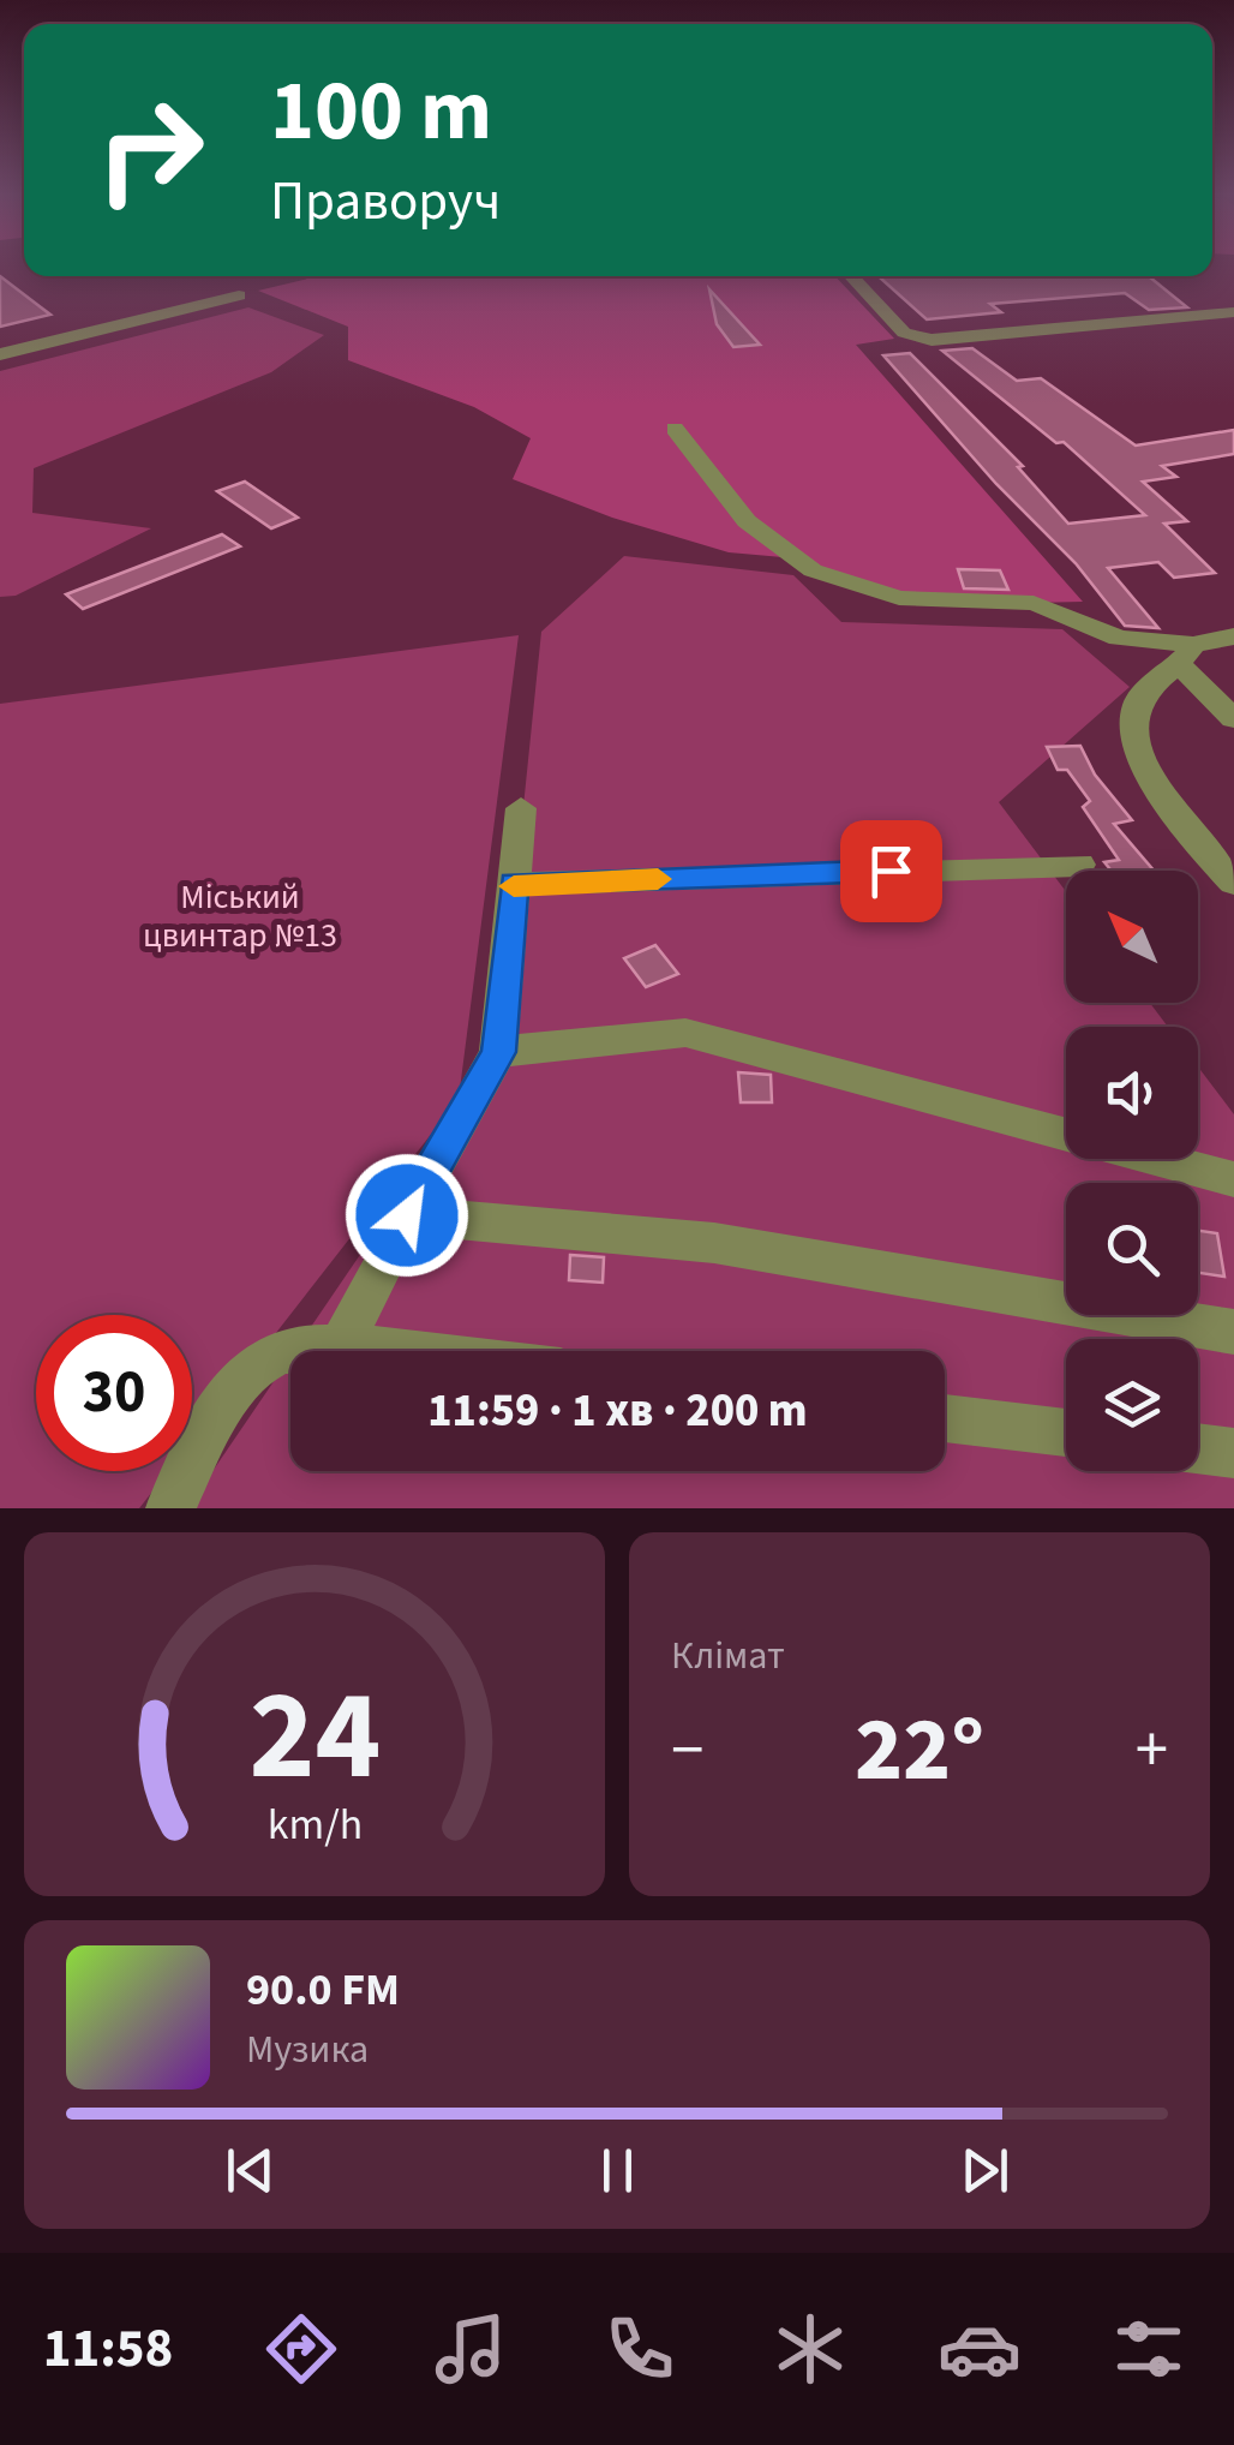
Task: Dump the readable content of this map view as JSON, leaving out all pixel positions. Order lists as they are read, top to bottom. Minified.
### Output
{"parks":["Міський цвинтар №13"],"north":"top left","page":{"turn":["100 m","Праворуч"],"limit":"30","trip":"11:59 · 1 хв · 200 m","tile":"Клімат","heat":["−","22°","+"],"song":["90.0 FM","Музика"],"tabs":"11:58","gauge":["24","km/h"]}}
